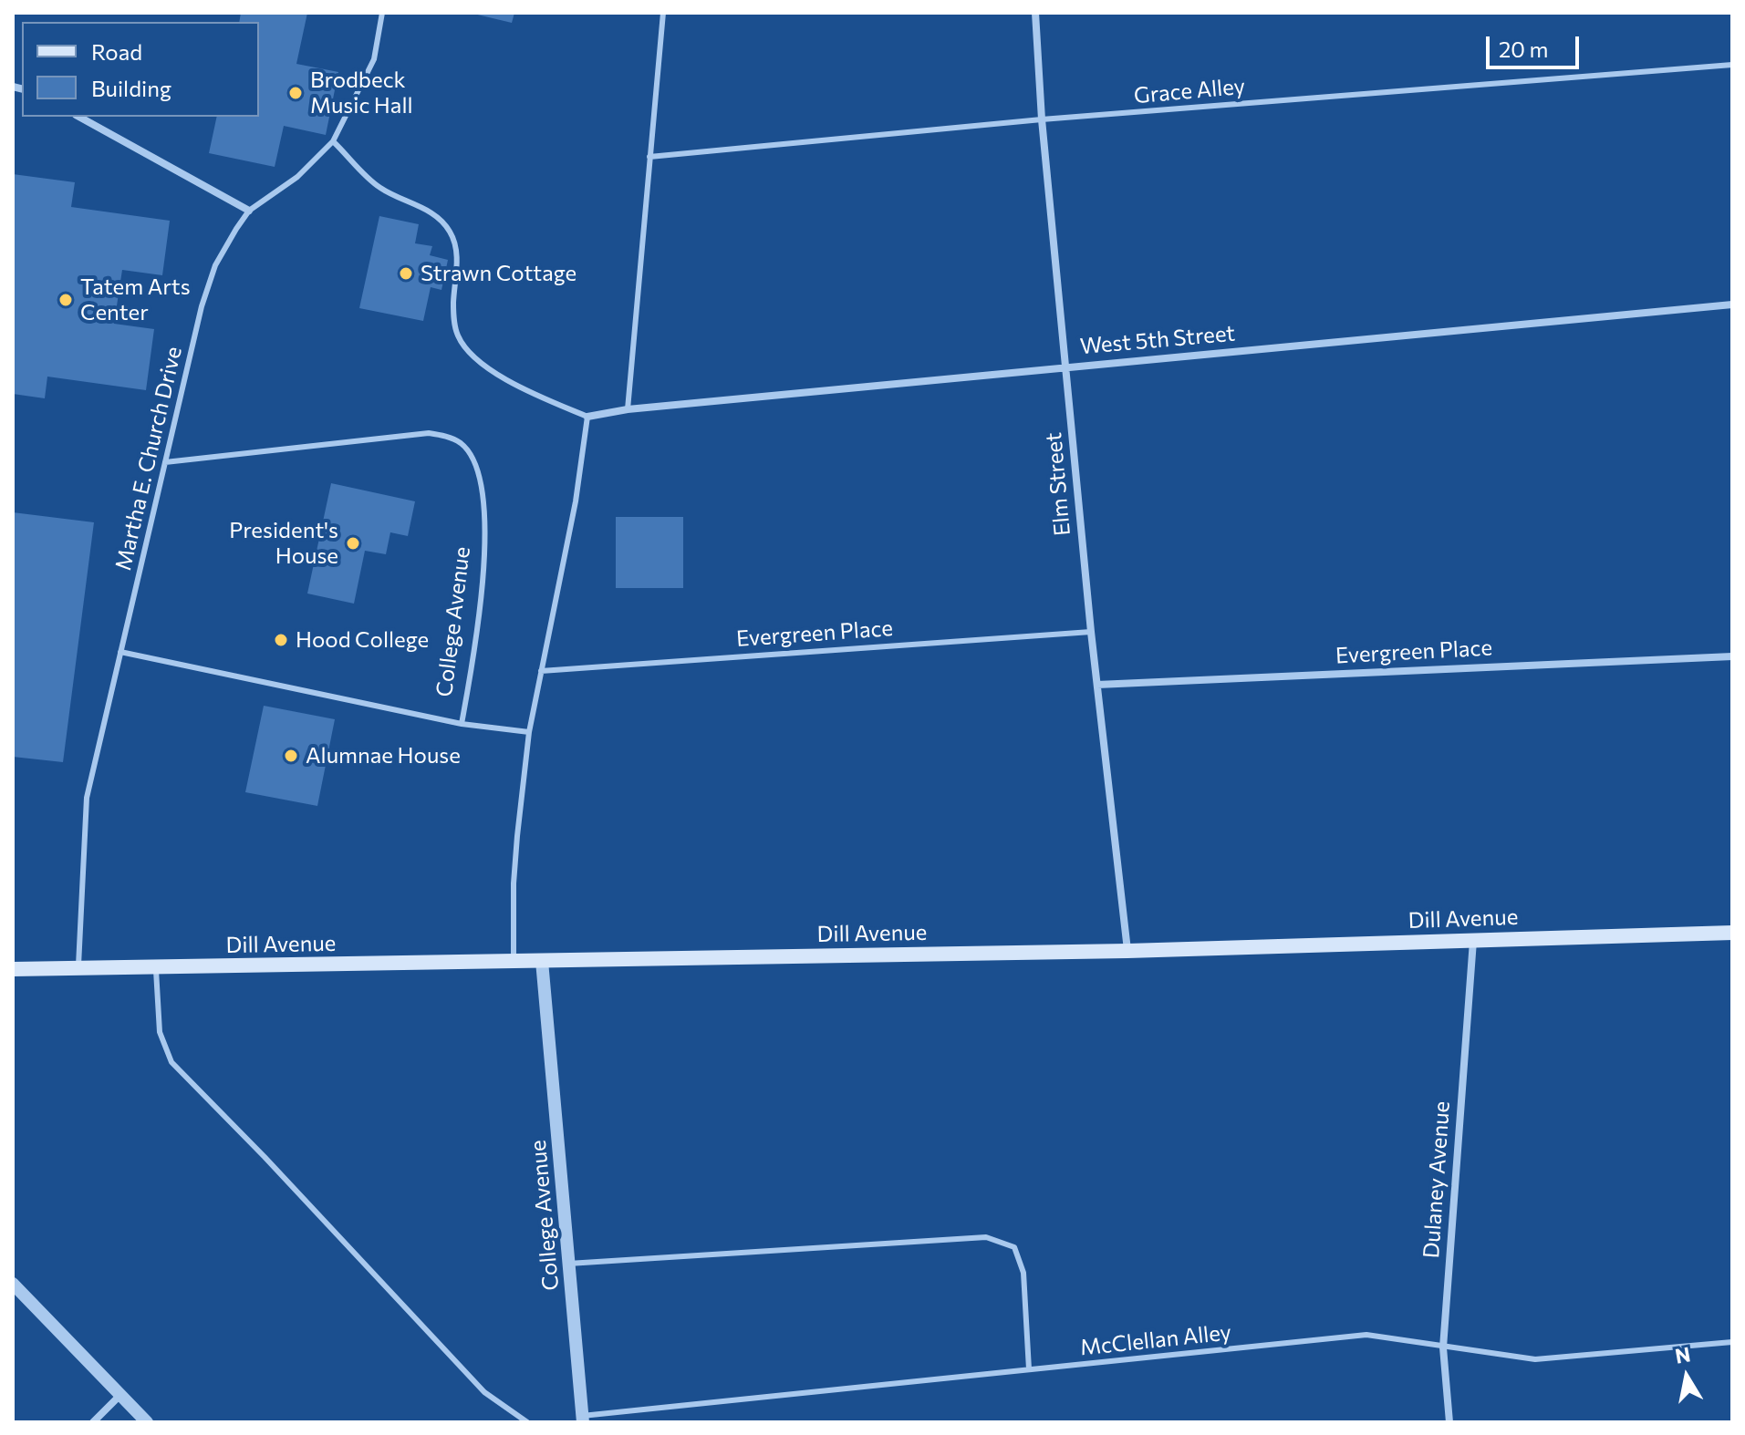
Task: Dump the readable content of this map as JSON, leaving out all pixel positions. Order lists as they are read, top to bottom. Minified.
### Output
{"streets":{"main road":["Dill Avenue"],"street":["West 5th Street","Elm Street","College Avenue","Evergreen Place","Dulaney Avenue"],"lane":["Grace Alley","Martha E. Church Drive","McClellan Alley"]},"crossings":[["Grace Alley","Elm Street"],["West 5th Street","Elm Street"],["Martha E. Church Drive","College Avenue"],["Martha E. Church Drive","Dill Avenue"],["Elm Street","Evergreen Place"],["Elm Street","Dill Avenue"],["College Avenue","Dill Avenue"],["College Avenue","McClellan Alley"],["Dill Avenue","Dulaney Avenue"],["Dulaney Avenue","McClellan Alley"]],"places":["Brodbeck Music Hall","Strawn Cottage","Tatem Arts Center","President's House","Hood College","Alumnae House"],"legend":["Road","Building"],"scale_bar":"20 m","north":"top"}
